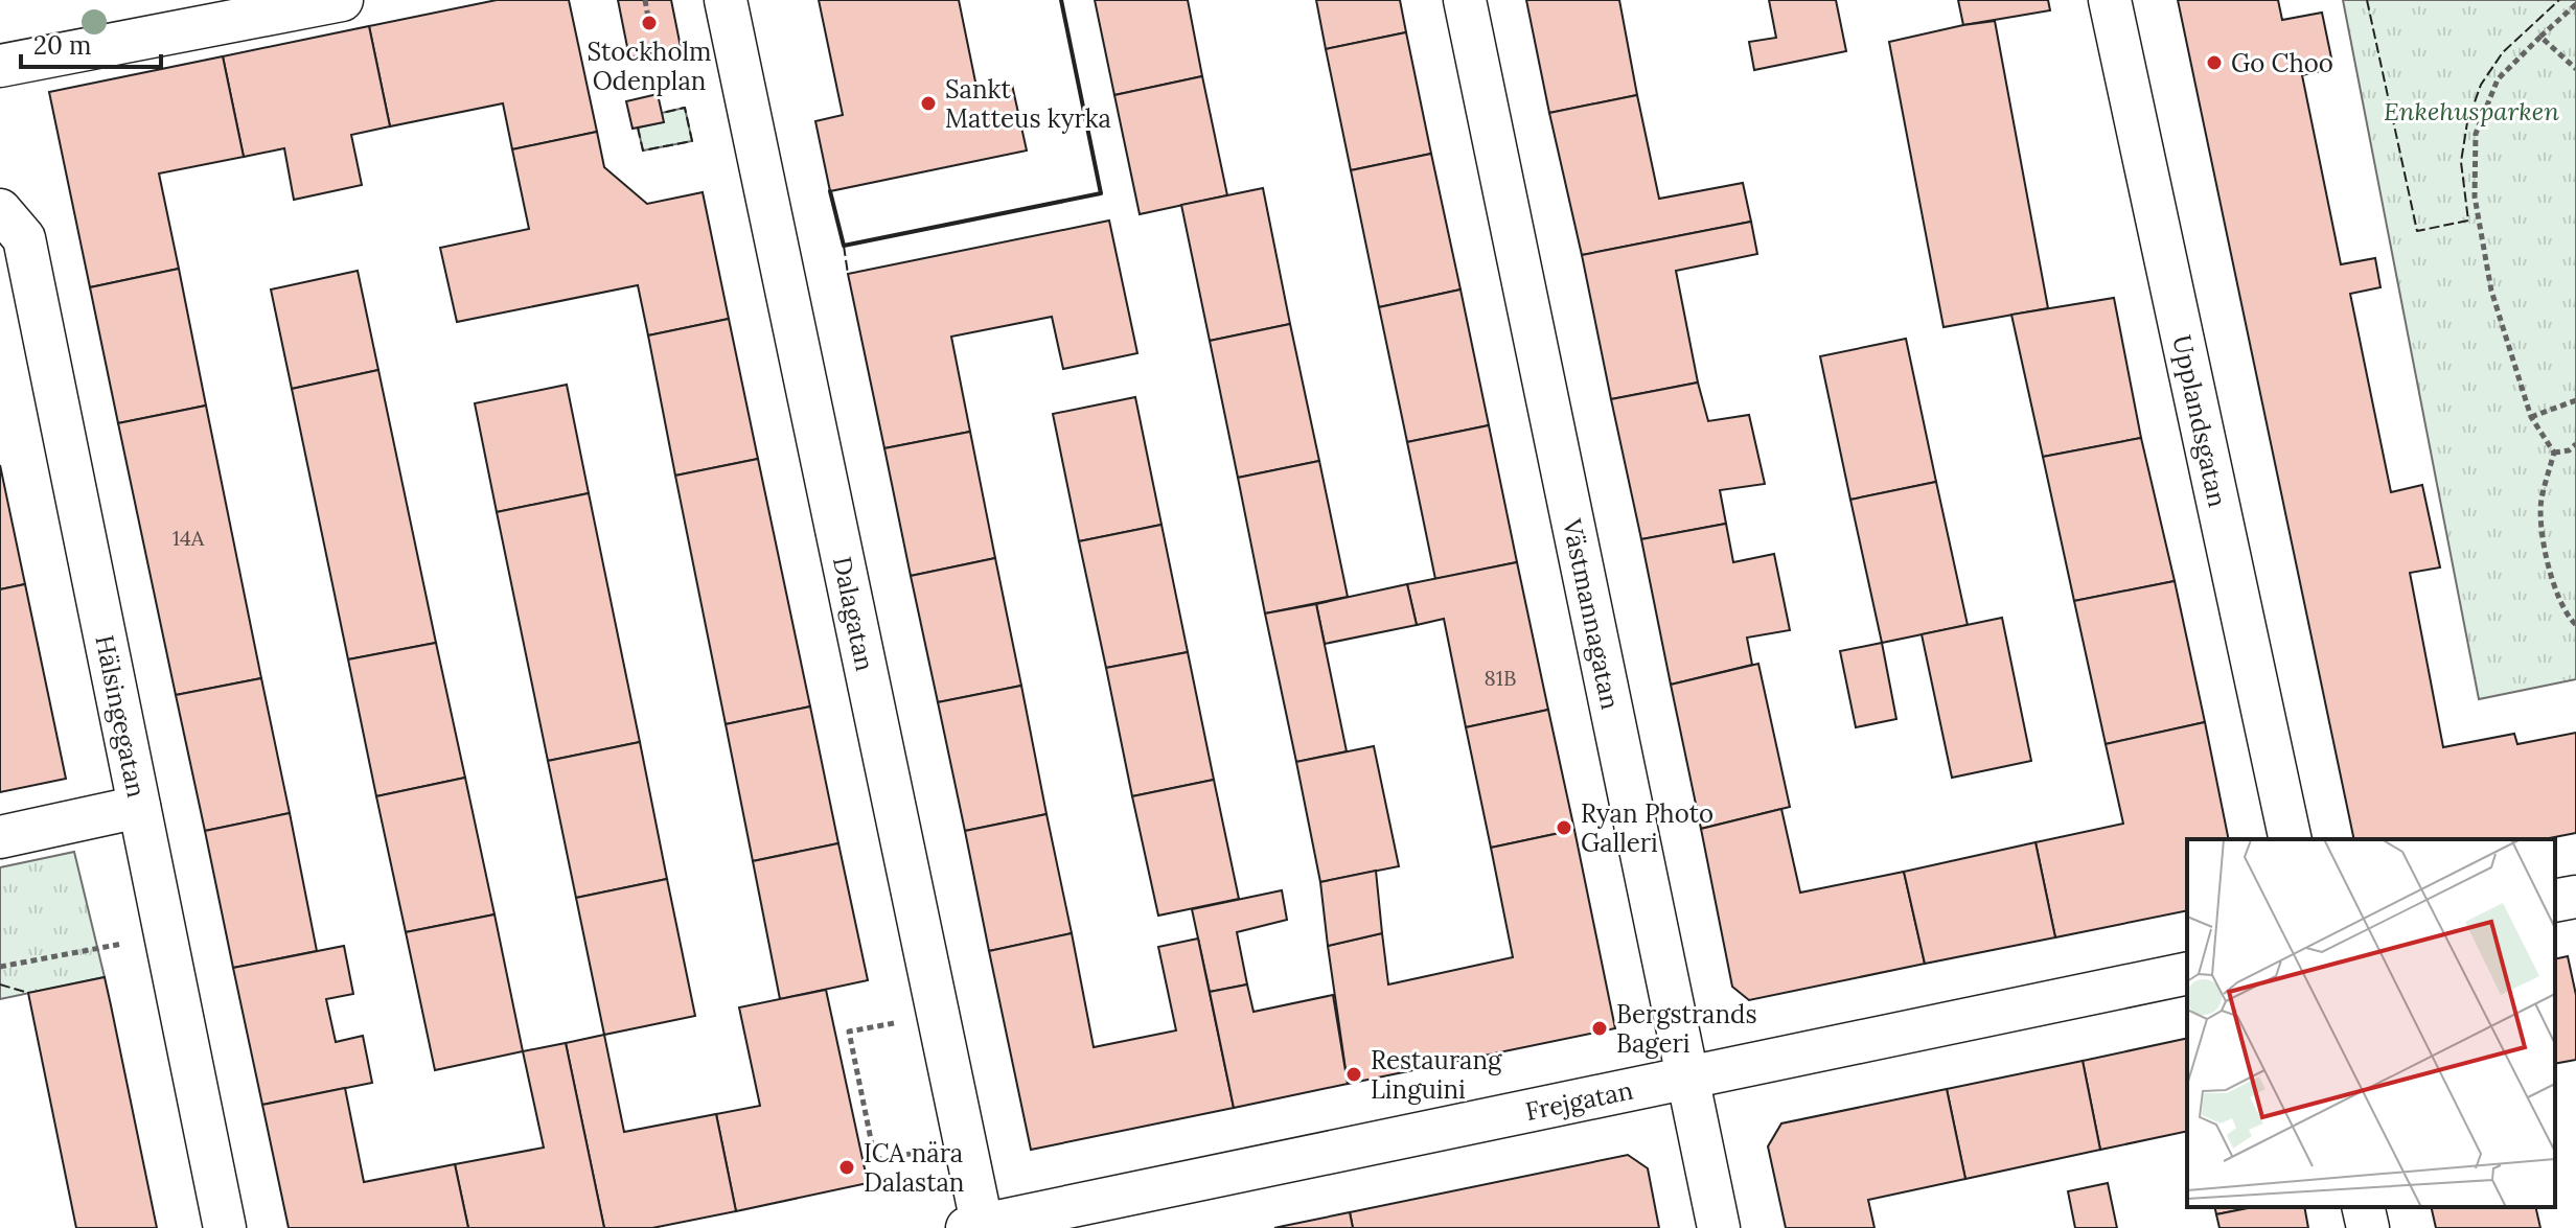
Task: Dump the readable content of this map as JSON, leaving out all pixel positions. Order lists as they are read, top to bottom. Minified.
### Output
{"streets":{"street":["Upplandsgatan","Dalagatan","Västmannagatan","Hälsingegatan","Frejgatan"]},"crossings":[["Dalagatan","Frejgatan"],["Västmannagatan","Frejgatan"]],"parks":["Enkehusparken"],"places":["Stockholm Odenplan","Go Choo","Sankt Matteus kyrka","Ryan Photo Galleri","Bergstrands Bageri","Restaurang Linguini","ICA nära Dalastan"],"house_numbers":["14A","81B"],"scale_bar":"20 m"}
